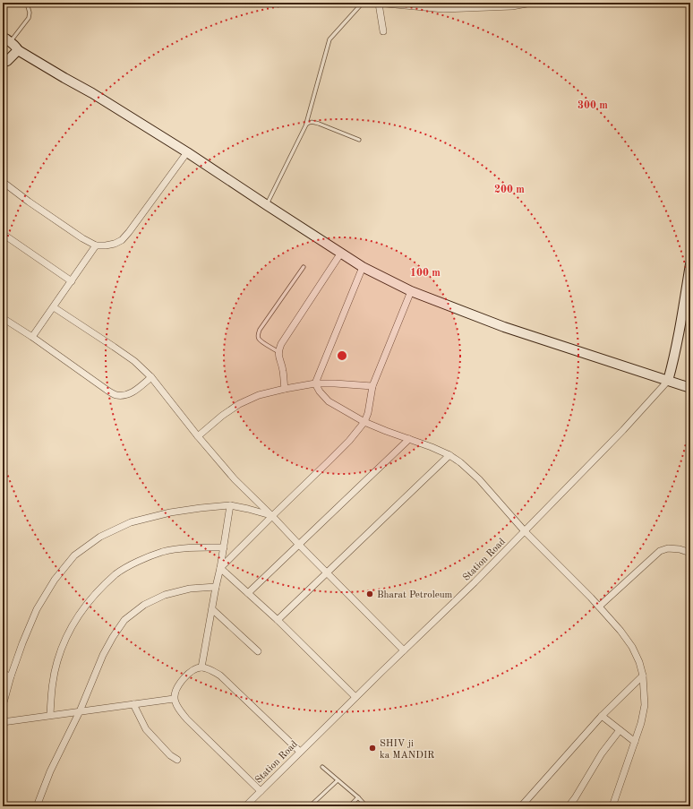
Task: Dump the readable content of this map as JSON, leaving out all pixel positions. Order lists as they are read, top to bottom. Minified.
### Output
{"streets":{"street":["Station Road"]},"places":["Bharat Petroleum","SHIV ji ka MANDIR"],"rings":["300 m","200 m","100 m"]}
